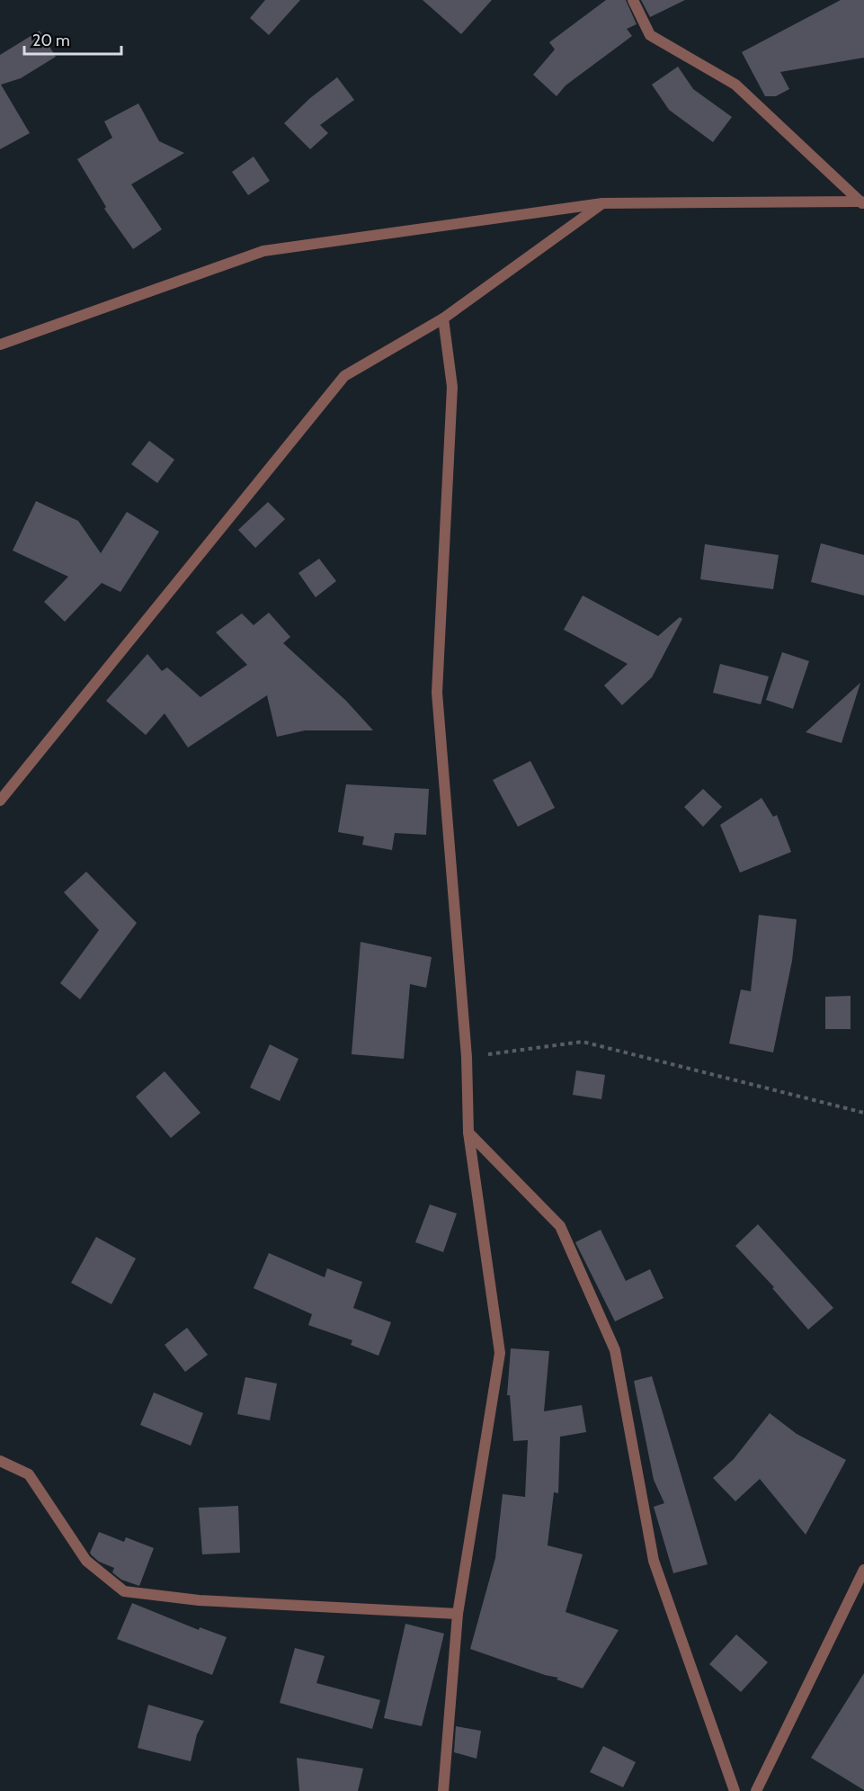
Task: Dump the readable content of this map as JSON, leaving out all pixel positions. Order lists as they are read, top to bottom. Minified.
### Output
{"scale_bar":"20 m"}
